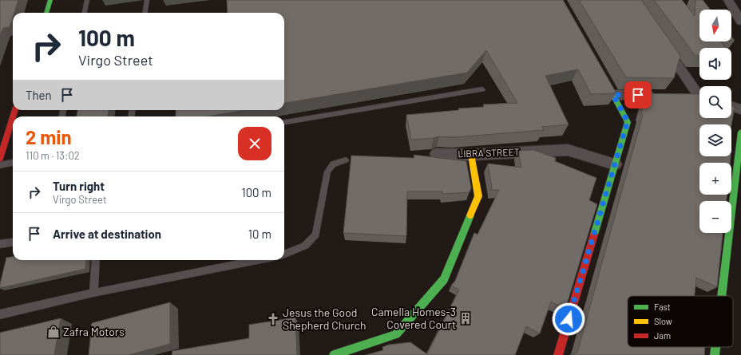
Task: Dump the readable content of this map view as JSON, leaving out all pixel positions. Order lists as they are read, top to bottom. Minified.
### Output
{"streets":{"street":["LIBRA STREET"]},"places":{"building":["Camella Homes-3 Covered Court"],"church":["Jesus the Good Shepherd Church"],"shop":["Zafra Motors"]},"legend":["Fast","Slow","Jam"],"north":"bottom","page":{"map_buttons":["+","−"],"turn":["100 m","Virgo Street"],"then":"Then","heading":["2 min","110 m · 13:02"],"list":[{"name":"Turn right","note":"Virgo Street","value":"100 m"},{"name":"Arrive at destination","value":"10 m"}]}}
